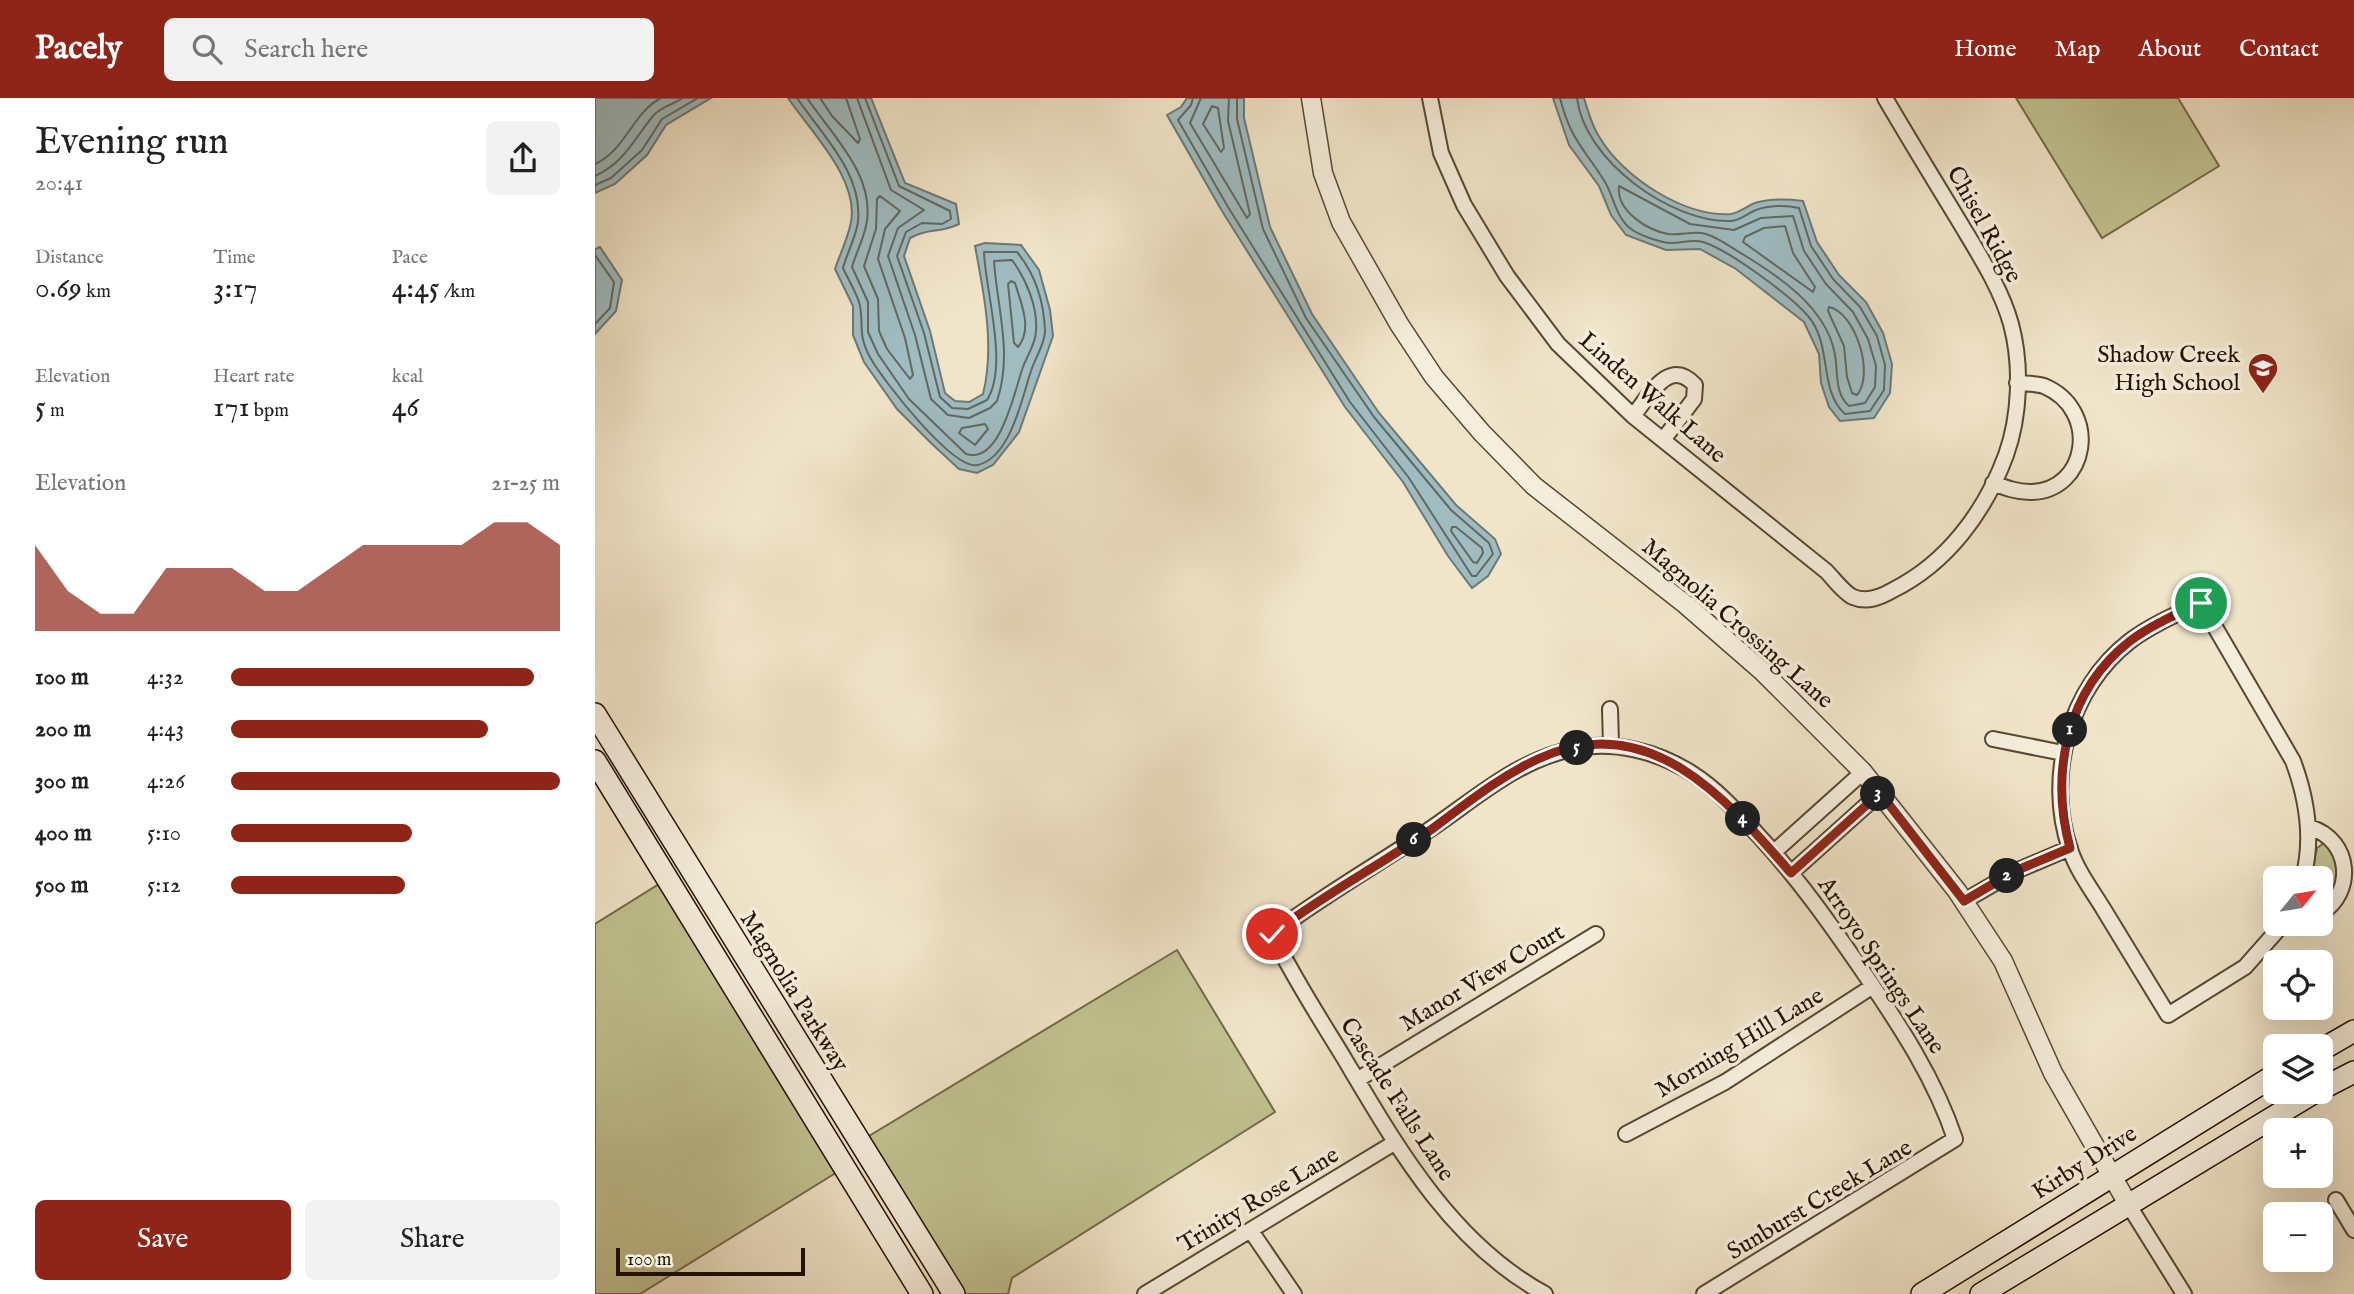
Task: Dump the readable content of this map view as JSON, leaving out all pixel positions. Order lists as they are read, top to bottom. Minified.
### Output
{"streets":{"main road":["Magnolia Parkway","Kirby Drive"],"street":["Chisel Ridge","Linden Walk Lane","Magnolia Crossing Lane","Arroyo Springs Lane","Manor View Court","Morning Hill Lane","Cascade Falls Lane","Trinity Rose Lane","Sunburst Creek Lane"]},"crossings":[["Chisel Ridge","Linden Walk Lane"],["Magnolia Crossing Lane","Kirby Drive"],["Arroyo Springs Lane","Morning Hill Lane"],["Arroyo Springs Lane","Cascade Falls Lane"],["Arroyo Springs Lane","Sunburst Creek Lane"],["Manor View Court","Cascade Falls Lane"],["Cascade Falls Lane","Trinity Rose Lane"]],"places":{"school or university":["Shadow Creek High School"]},"scale_bar":"100 m","north":"top right","page":{"header":"Pacely","search":"Search here","nav":["Home","Map","About","Contact"],"heading":["Evening run","20:41"],"stats":[["Distance","0.69 km"],["Time","3:17"],["Pace","4:45 /km"],["Elevation","5 m"],["Heart rate","171 bpm"],["kcal","46"]],"chart":["Elevation","21–25 m"],"list":[{"name":"100 m","note":"4:32"},{"name":"200 m","note":"4:43"},{"name":"300 m","note":"4:26"},{"name":"400 m","note":"5:10"},{"name":"500 m","note":"5:12"}],"pins":["1","5","3","4","6","2"],"map_buttons":["+","−"],"buttons":["Save","Share"],"scale":"100 m"}}
